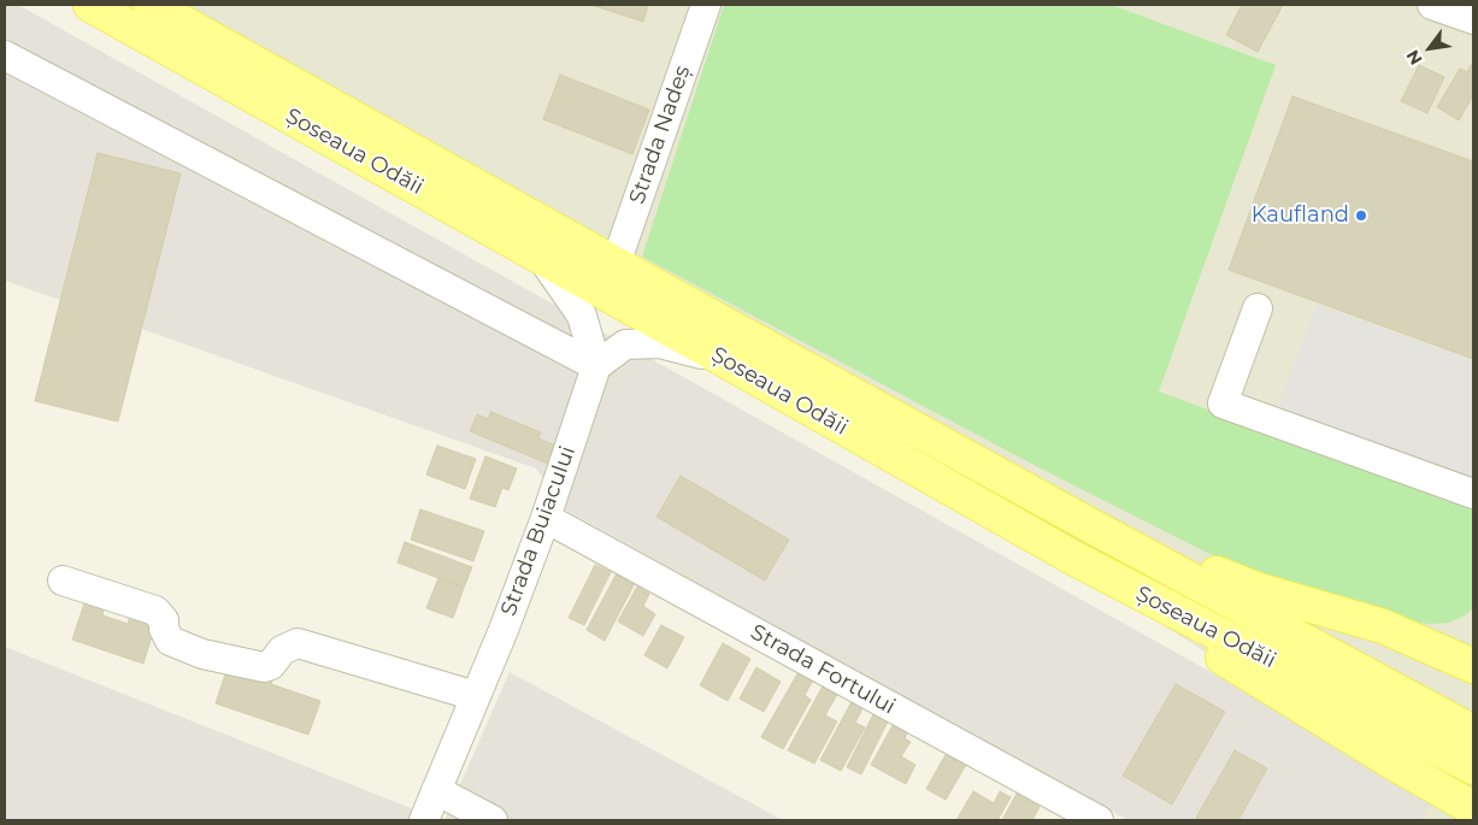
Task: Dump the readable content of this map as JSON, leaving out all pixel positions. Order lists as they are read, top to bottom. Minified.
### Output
{"streets":{"main road":["Șoseaua Odăii"],"street":["Strada Nadeș","Strada Buiacului","Strada Fortului"]},"crossings":[["Strada Nadeș","Șoseaua Odăii"],["Strada Buiacului","Strada Fortului"]],"places":["Kaufland"],"north":"bottom left"}
